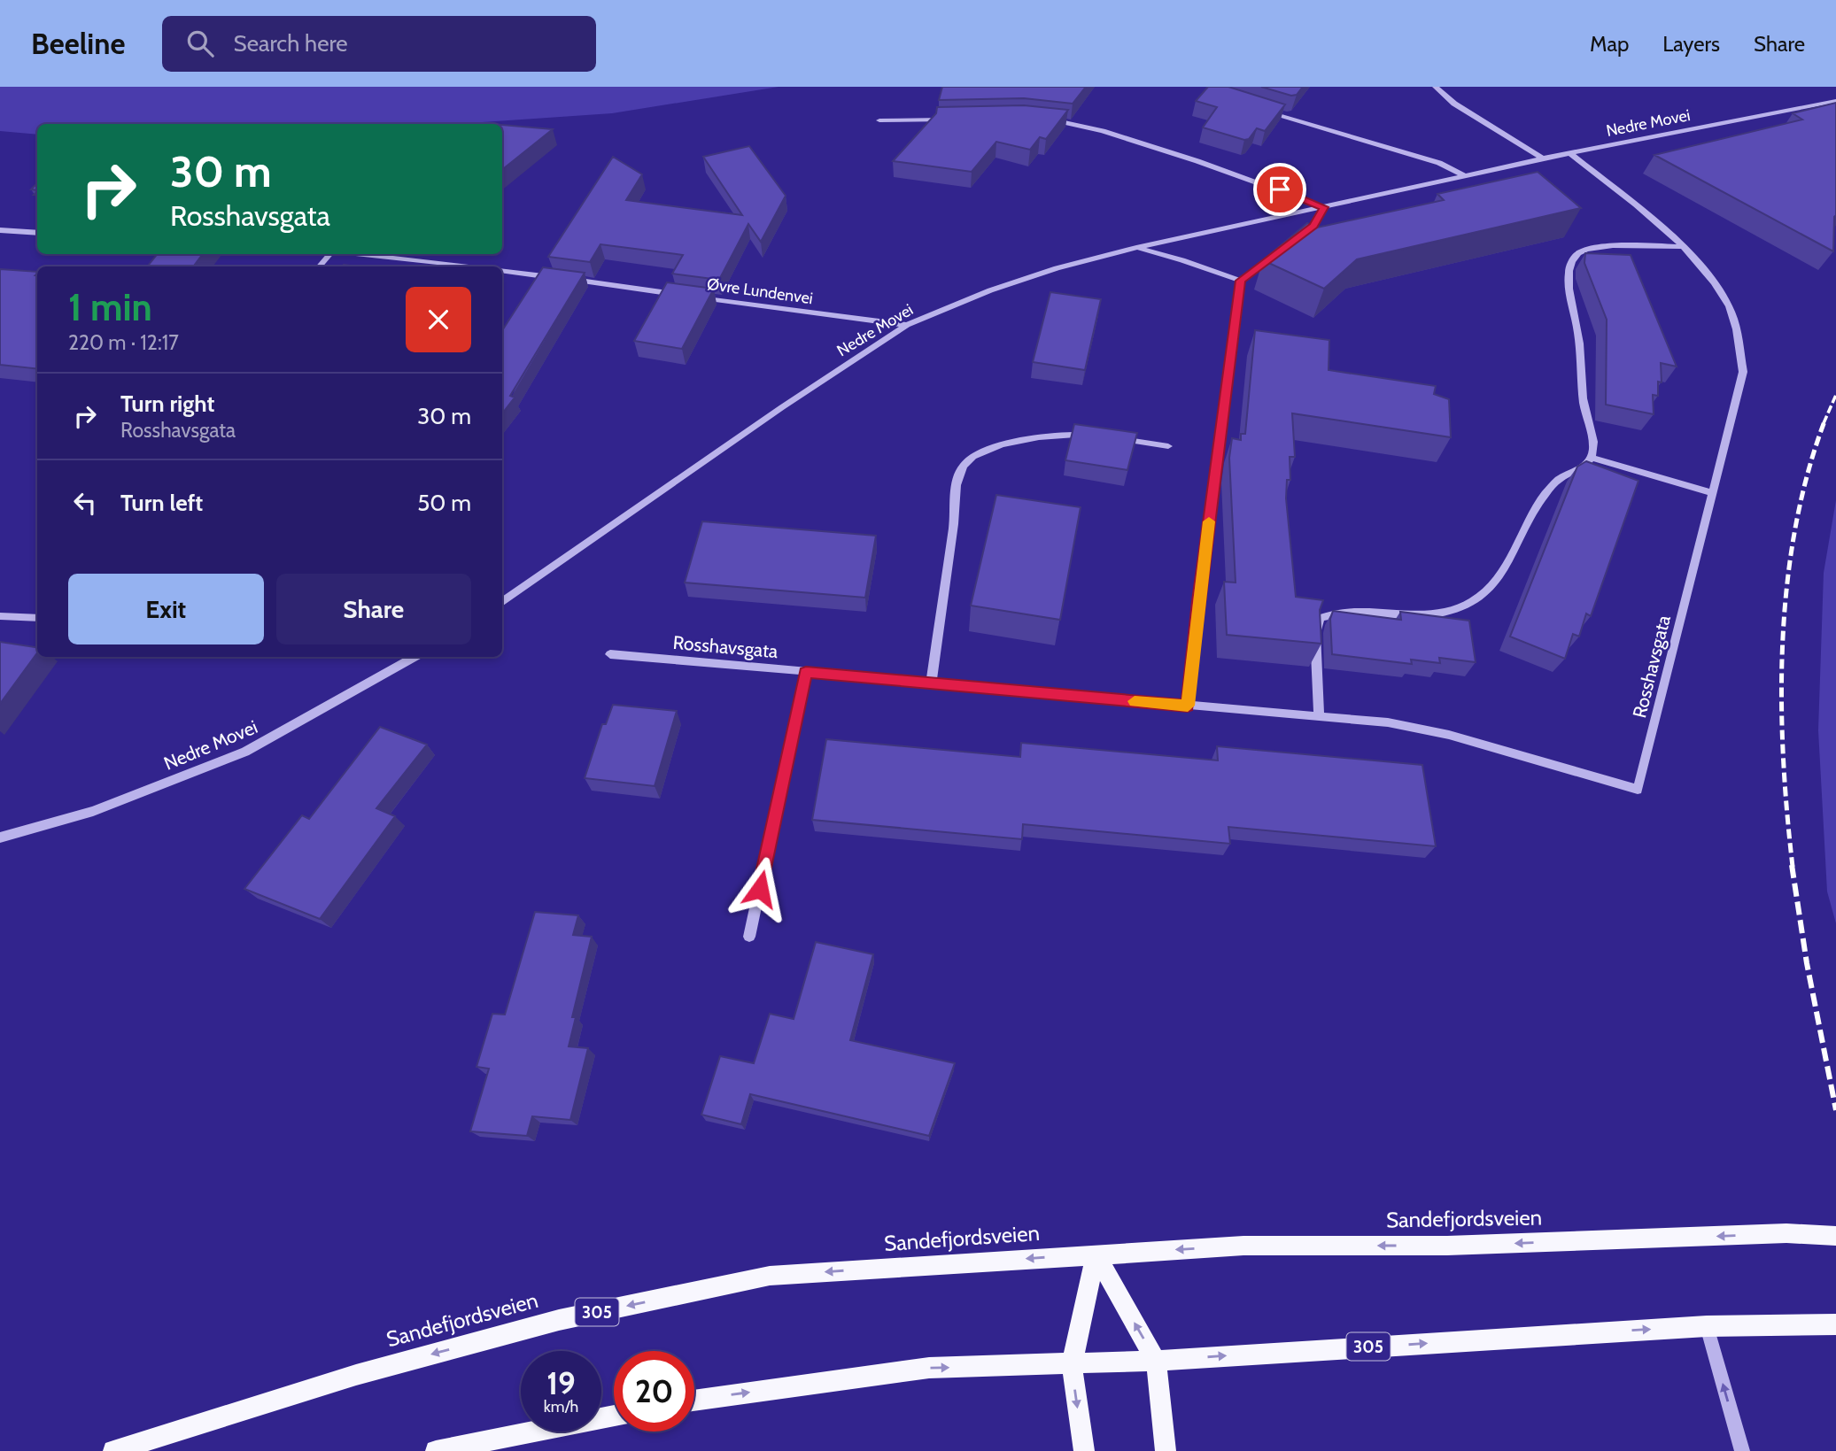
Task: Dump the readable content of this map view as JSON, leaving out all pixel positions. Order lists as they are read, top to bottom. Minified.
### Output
{"streets":{"main road":["Sandefjordsveien","305"],"street":["Nedre Movei","Øvre Lundenvei","Rosshavsgata"]},"crossings":[["Nedre Movei","Øvre Lundenvei"],["Nedre Movei","Rosshavsgata"]],"page":{"header":"Beeline","search":"Search here","nav":["Map","Layers","Share"],"turn":["30 m","Rosshavsgata"],"heading":["1 min","220 m · 12:17"],"list":[{"name":"Turn right","note":"Rosshavsgata","value":"30 m"},{"name":"Turn left","value":"50 m"}],"buttons":["Exit","Share"],"speed":"19 km/h","limit":"20"}}
